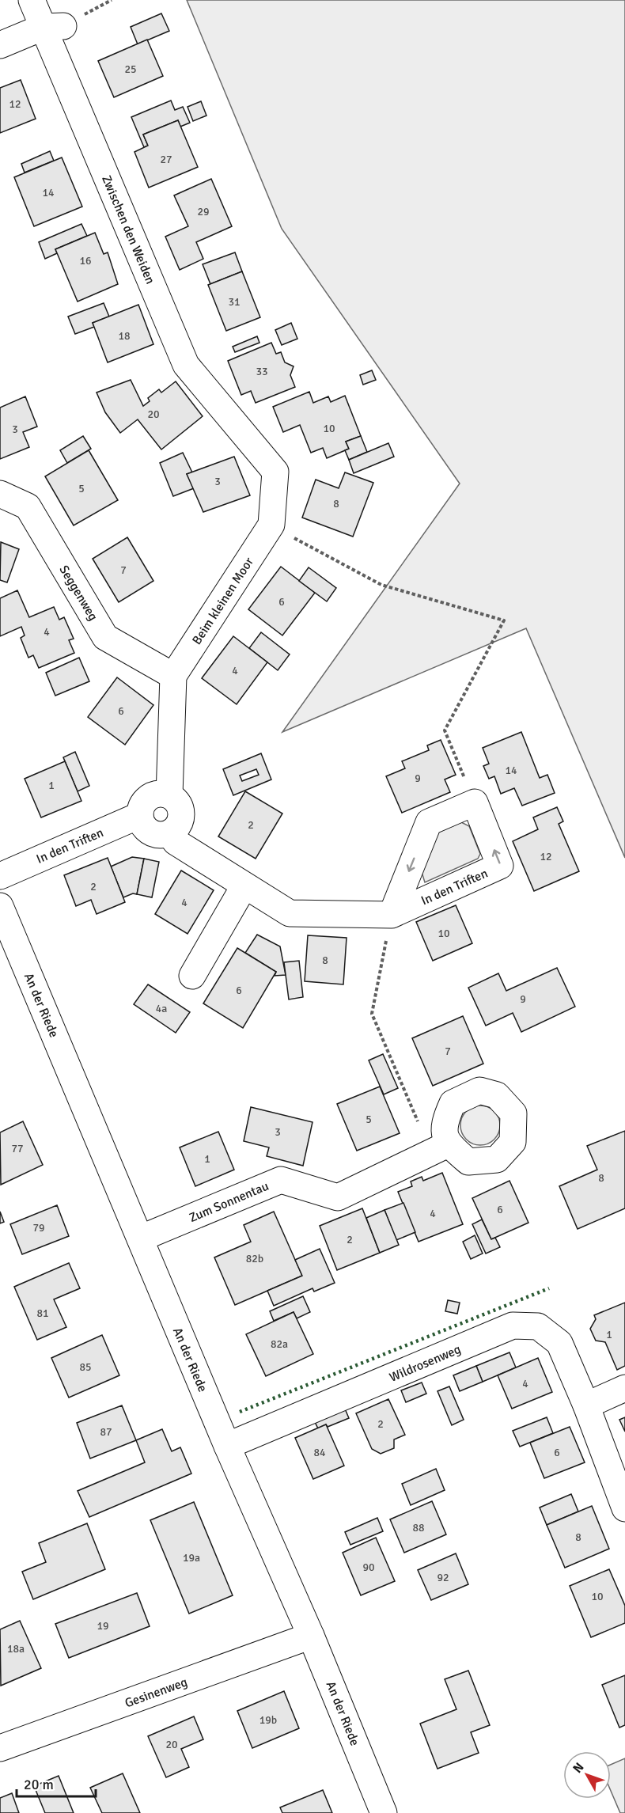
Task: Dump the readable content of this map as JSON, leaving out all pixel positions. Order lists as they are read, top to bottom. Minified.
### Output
{"streets":{"street":["Zwischen den Weiden","Seggenweg","Beim kleinen Moor","In den Triften","An der Riede","Zum Sonnentau","Wildrosenweg","Gesinenweg"]},"crossings":[["Zwischen den Weiden","Beim kleinen Moor"],["Seggenweg","Beim kleinen Moor"],["An der Riede","Zum Sonnentau"],["An der Riede","Wildrosenweg"],["An der Riede","Gesinenweg"]],"house_numbers":["25","12","27","14","29","16","31","18","33","20","10","3","3","5","8","7","6","4","4","6","14","9","1","2","12","2","4","10","8","6","9","4a","7","5","3","77","1","8","6","4","79","2","82b","81","1","82a","85","4","2","87","84","6","88","8","19a","90","92","10","19","18a","19b","20"],"scale_bar":"20 m","north":"top left"}
